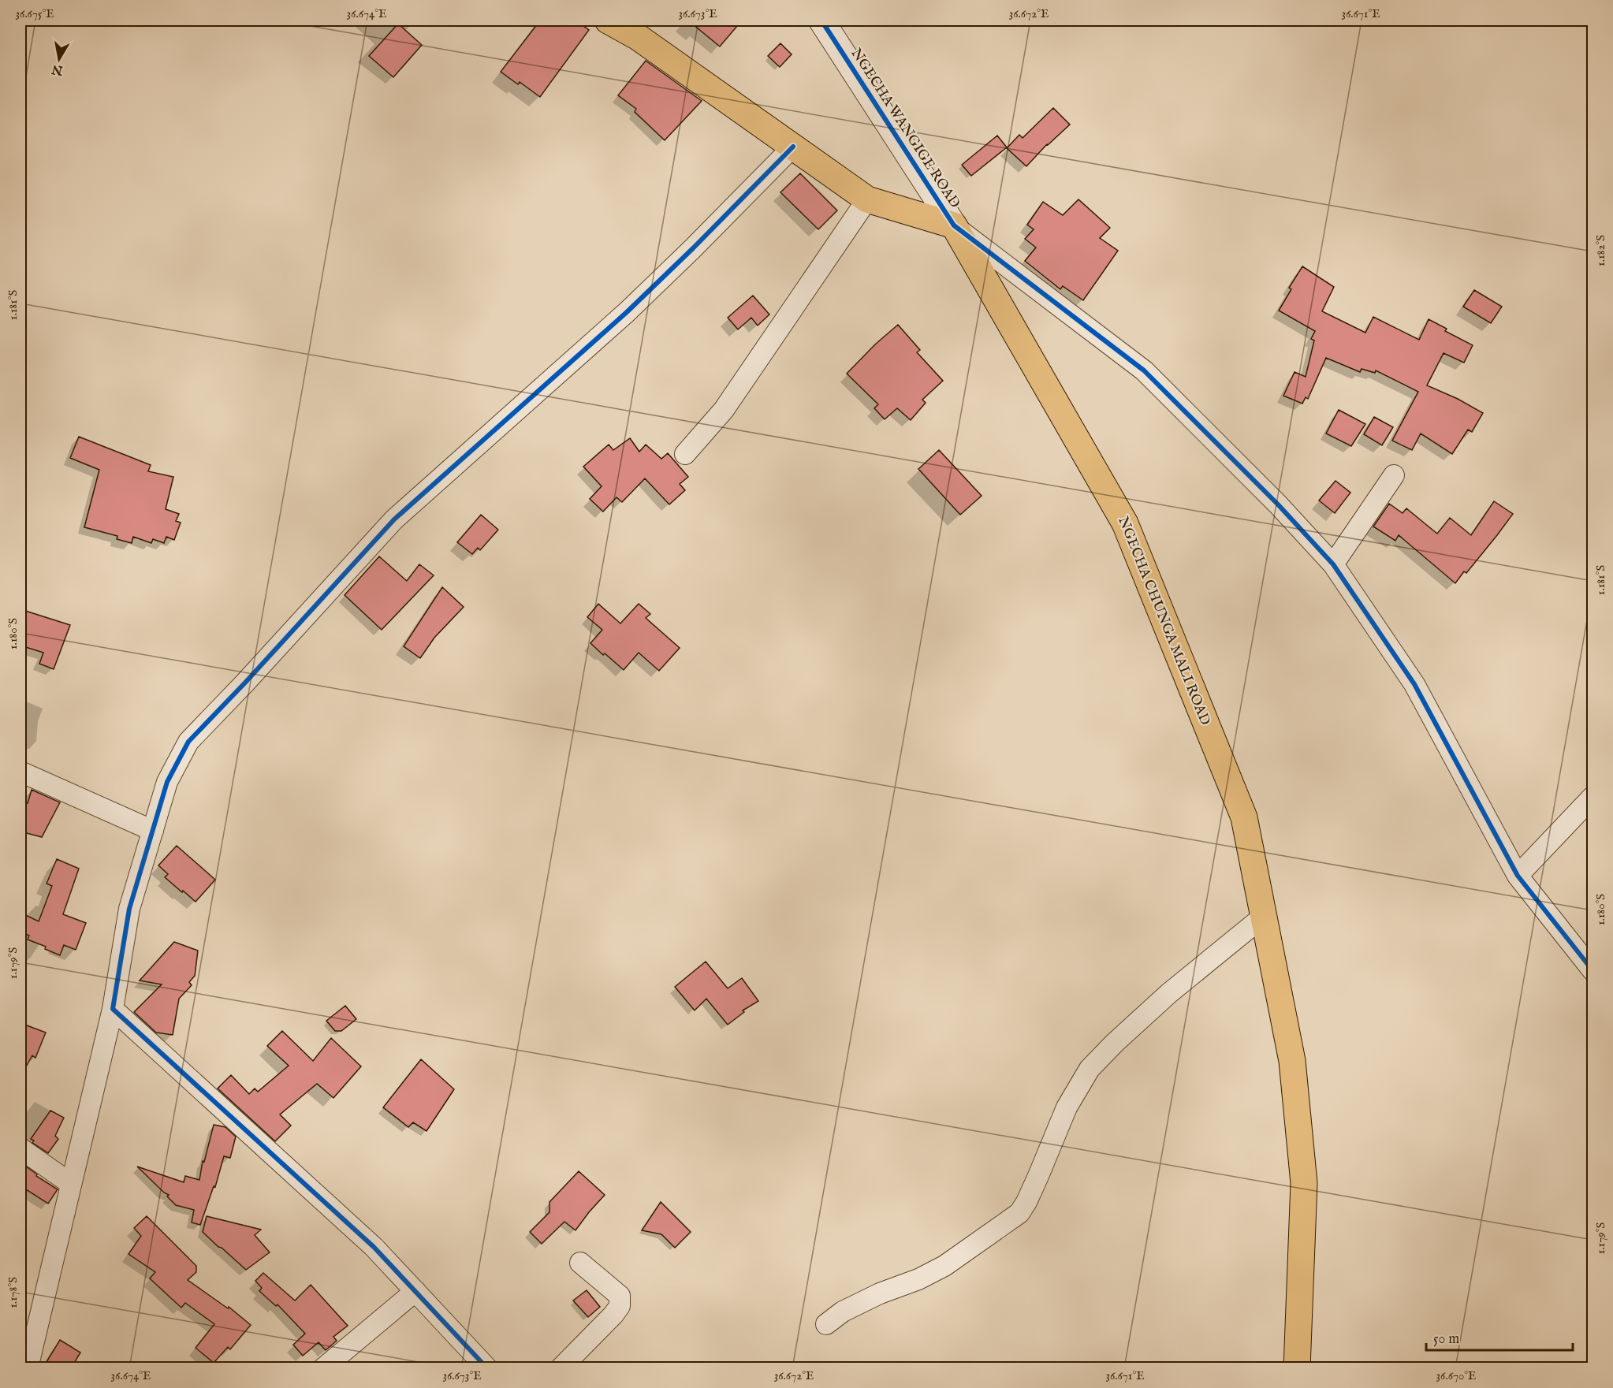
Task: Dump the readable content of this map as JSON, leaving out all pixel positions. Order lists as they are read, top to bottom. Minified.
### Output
{"streets":{"main road":["NGECHA CHUNGA MALI ROAD"],"street":["NGECHA WANGIGE ROAD"]},"crossings":[["NGECHA WANGIGE ROAD","NGECHA CHUNGA MALI ROAD"]],"scale_bar":"50 m","north":"bottom","coordinates":["36.675°E","36.674°E","36.673°E","36.672°E","36.671°E","1.182°S","1.181°S","1.180°S","1.179°S","1.178°S","36.670°E"]}
